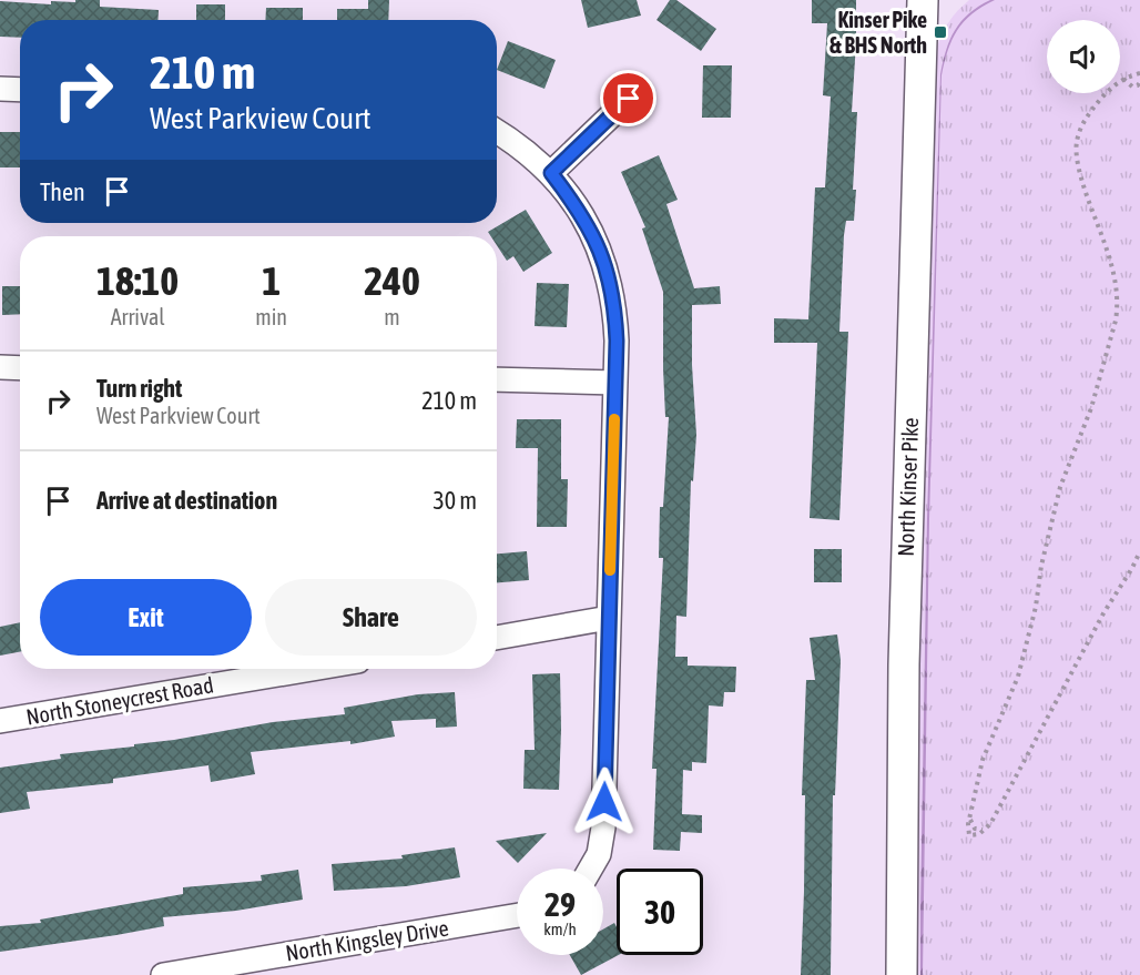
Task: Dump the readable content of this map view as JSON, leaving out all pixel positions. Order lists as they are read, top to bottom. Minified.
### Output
{"streets":{"street":["North Kinser Pike","North Stoneycrest Road","North Kingsley Drive"]},"places":{"transit":["Kinser Pike & BHS North"]},"page":{"turn":["210 m","West Parkview Court"],"then":"Then","eta":["18:10","Arrival","1","min","240","m"],"list":[{"name":"Turn right","note":"West Parkview Court","value":"210 m"},{"name":"Arrive at destination","value":"30 m"}],"buttons":["Exit","Share"],"speed":"29 km/h","limit":"30"}}
